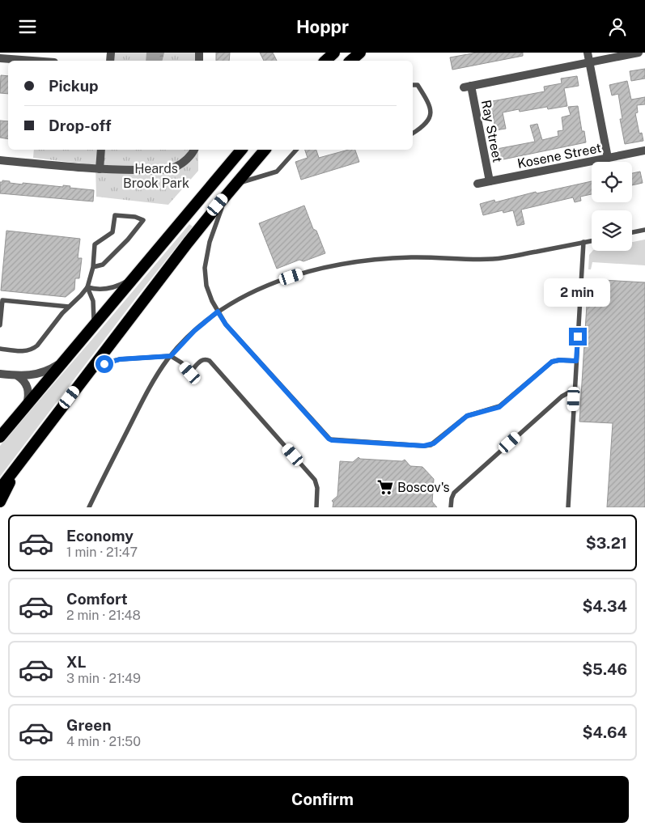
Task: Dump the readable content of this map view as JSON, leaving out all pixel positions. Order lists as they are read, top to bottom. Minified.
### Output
{"streets":{"street":["Ray Street","Kosene Street"]},"crossings":[["Ray Street","Kosene Street"]],"parks":["Heards Brook Park"],"places":{"supermarket":["Boscov's"]},"page":{"header":"Hoppr","banner":["Pickup","Drop-off"],"bubble":"2 min","list":[{"name":"Economy","note":"1 min · 21:47","value":"$3.21"},{"name":"Comfort","note":"2 min · 21:48","value":"$4.34"},{"name":"XL","note":"3 min · 21:49","value":"$5.46"},{"name":"Green","note":"4 min · 21:50","value":"$4.64"}],"buttons":"Confirm"}}
